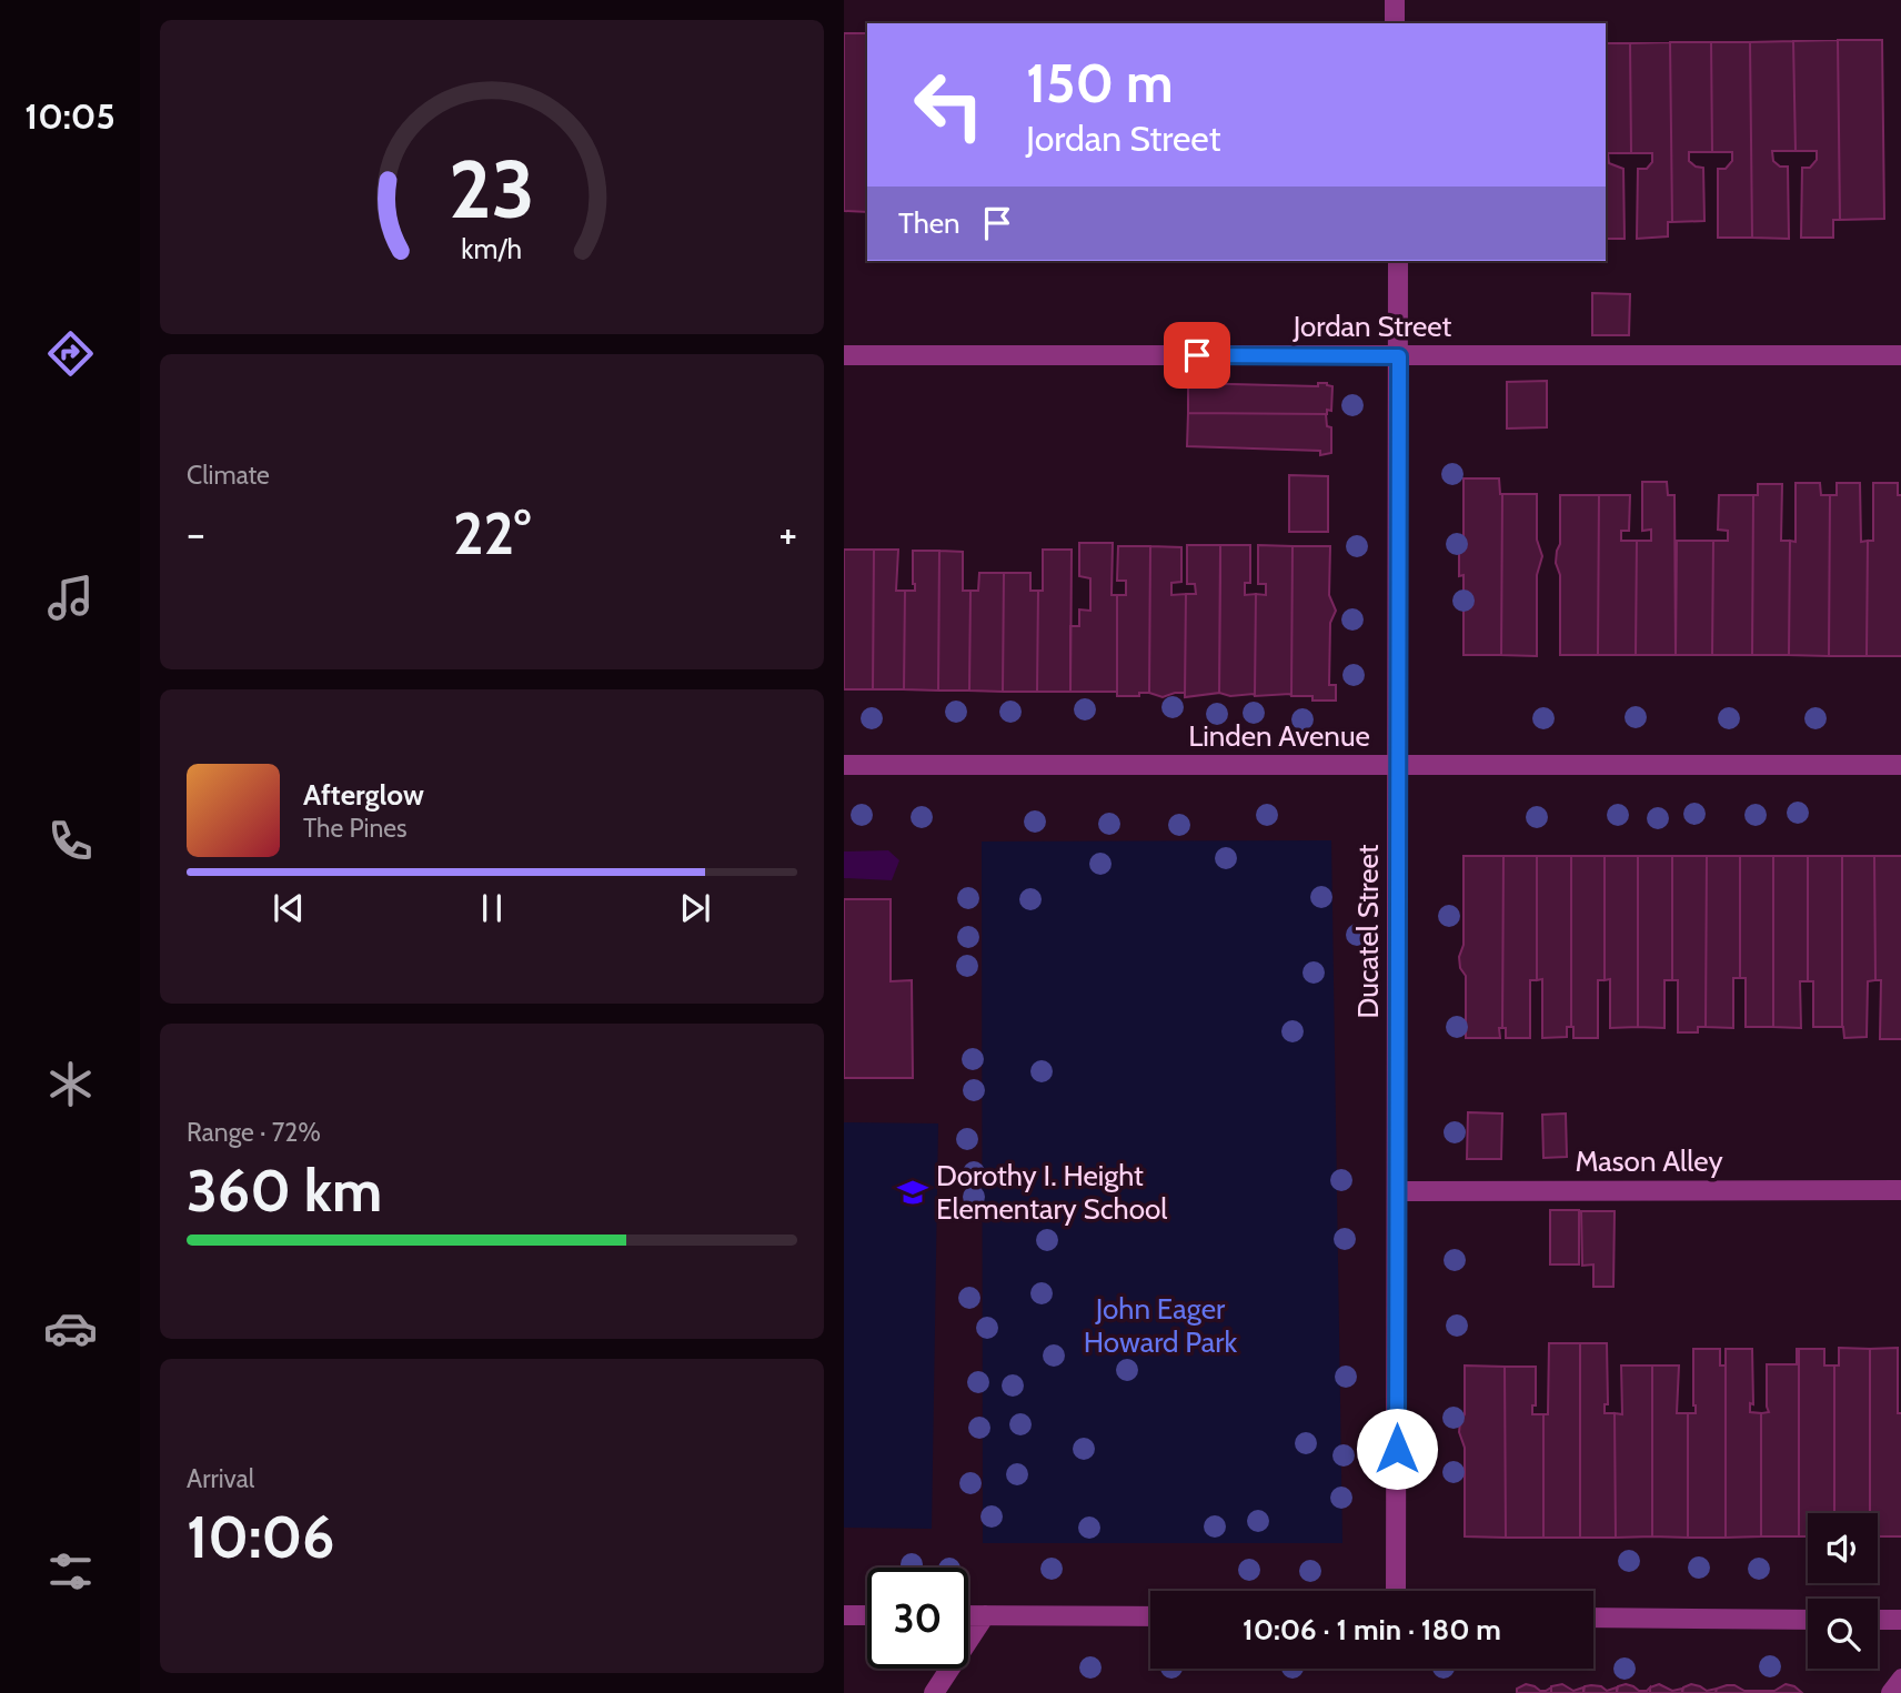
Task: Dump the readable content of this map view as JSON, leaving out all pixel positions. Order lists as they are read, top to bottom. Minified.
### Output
{"streets":{"street":["Jordan Street","Linden Avenue","Ducatel Street","Mason Alley"]},"crossings":[["Jordan Street","Ducatel Street"],["Linden Avenue","Ducatel Street"],["Ducatel Street","Mason Alley"]],"parks":["John Eager Howard Park"],"places":{"school or university":["Dorothy I. Height Elementary School"]},"page":{"tabs":"10:05","turn":["150 m","Jordan Street"],"then":"Then","tile":["Climate",["Range · 72%","360 km"],["Arrival","10:06"]],"heat":["−","22°","+"],"song":["Afterglow","The Pines"],"limit":"30","trip":"10:06 · 1 min · 180 m","gauge":["23","km/h"]}}
